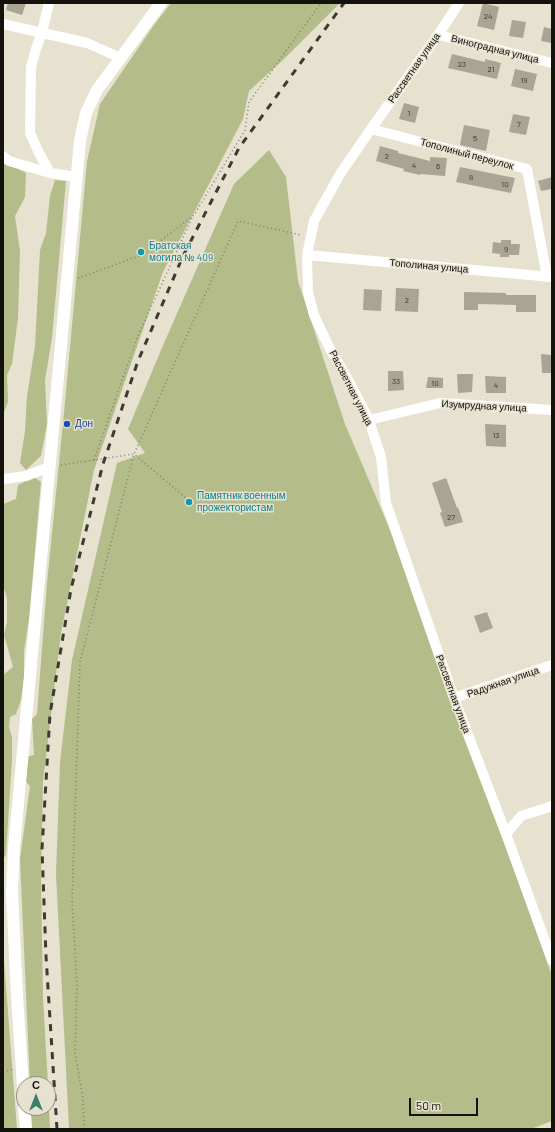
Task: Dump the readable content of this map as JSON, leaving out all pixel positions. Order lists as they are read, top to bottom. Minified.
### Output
{"streets":{"street":["Виноградная улица","Рассветная улица","Тополиный переулок","Тополиная улица","Изумрудная улица","Радужная улица"]},"crossings":[["Виноградная улица","Рассветная улица"],["Рассветная улица","Тополиный переулок"],["Рассветная улица","Тополиная улица"],["Рассветная улица","Изумрудная улица"],["Рассветная улица","Радужная улица"],["Тополиный переулок","Тополиная улица"]],"places":["Братская могила № 409","Дон","Памятник военным прожектористам"],"house_numbers":["24","23","21","19","1","7","5","2","4","6","8","10","9","2","33","10","4","13","27"],"scale_bar":"50 m","north":"top"}
